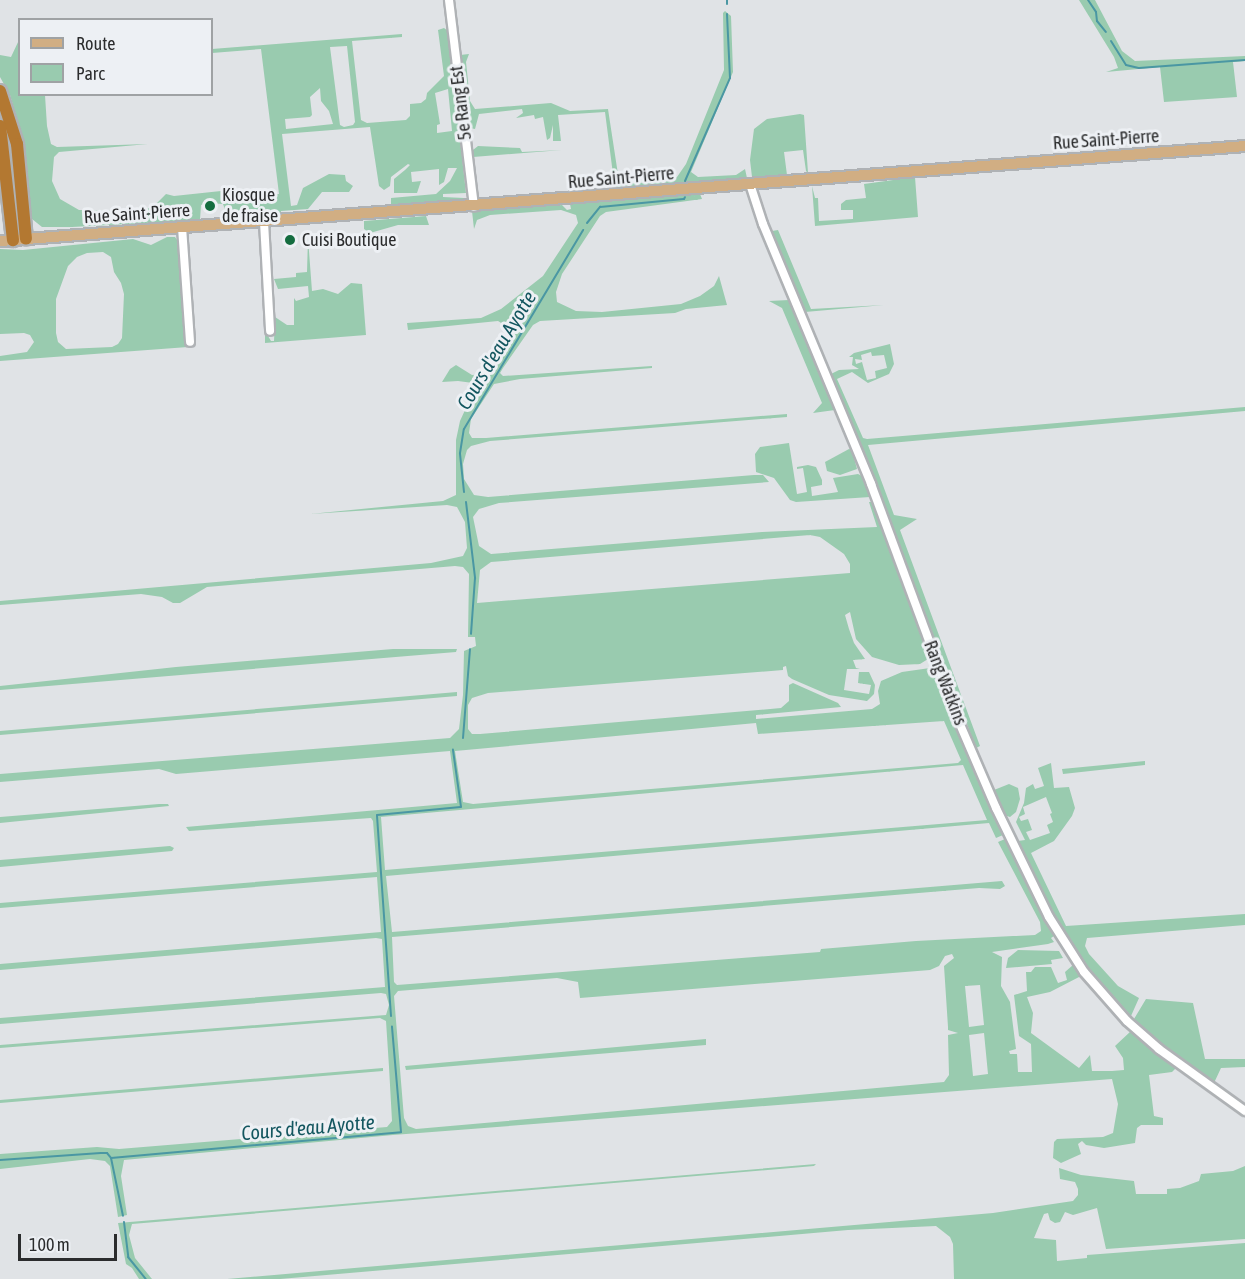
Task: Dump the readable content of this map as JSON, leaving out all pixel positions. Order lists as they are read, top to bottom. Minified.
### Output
{"streets":{"main road":["Rue Saint-Pierre"],"street":["5e Rang Est","Rang Watkins"]},"crossings":[["5e Rang Est","Rue Saint-Pierre"],["Rue Saint-Pierre","Rang Watkins"]],"water":["Cours d'eau Ayotte"],"places":["Kiosque de fraise","Cuisi Boutique"],"legend":["Route","Parc"],"scale_bar":"100 m"}
